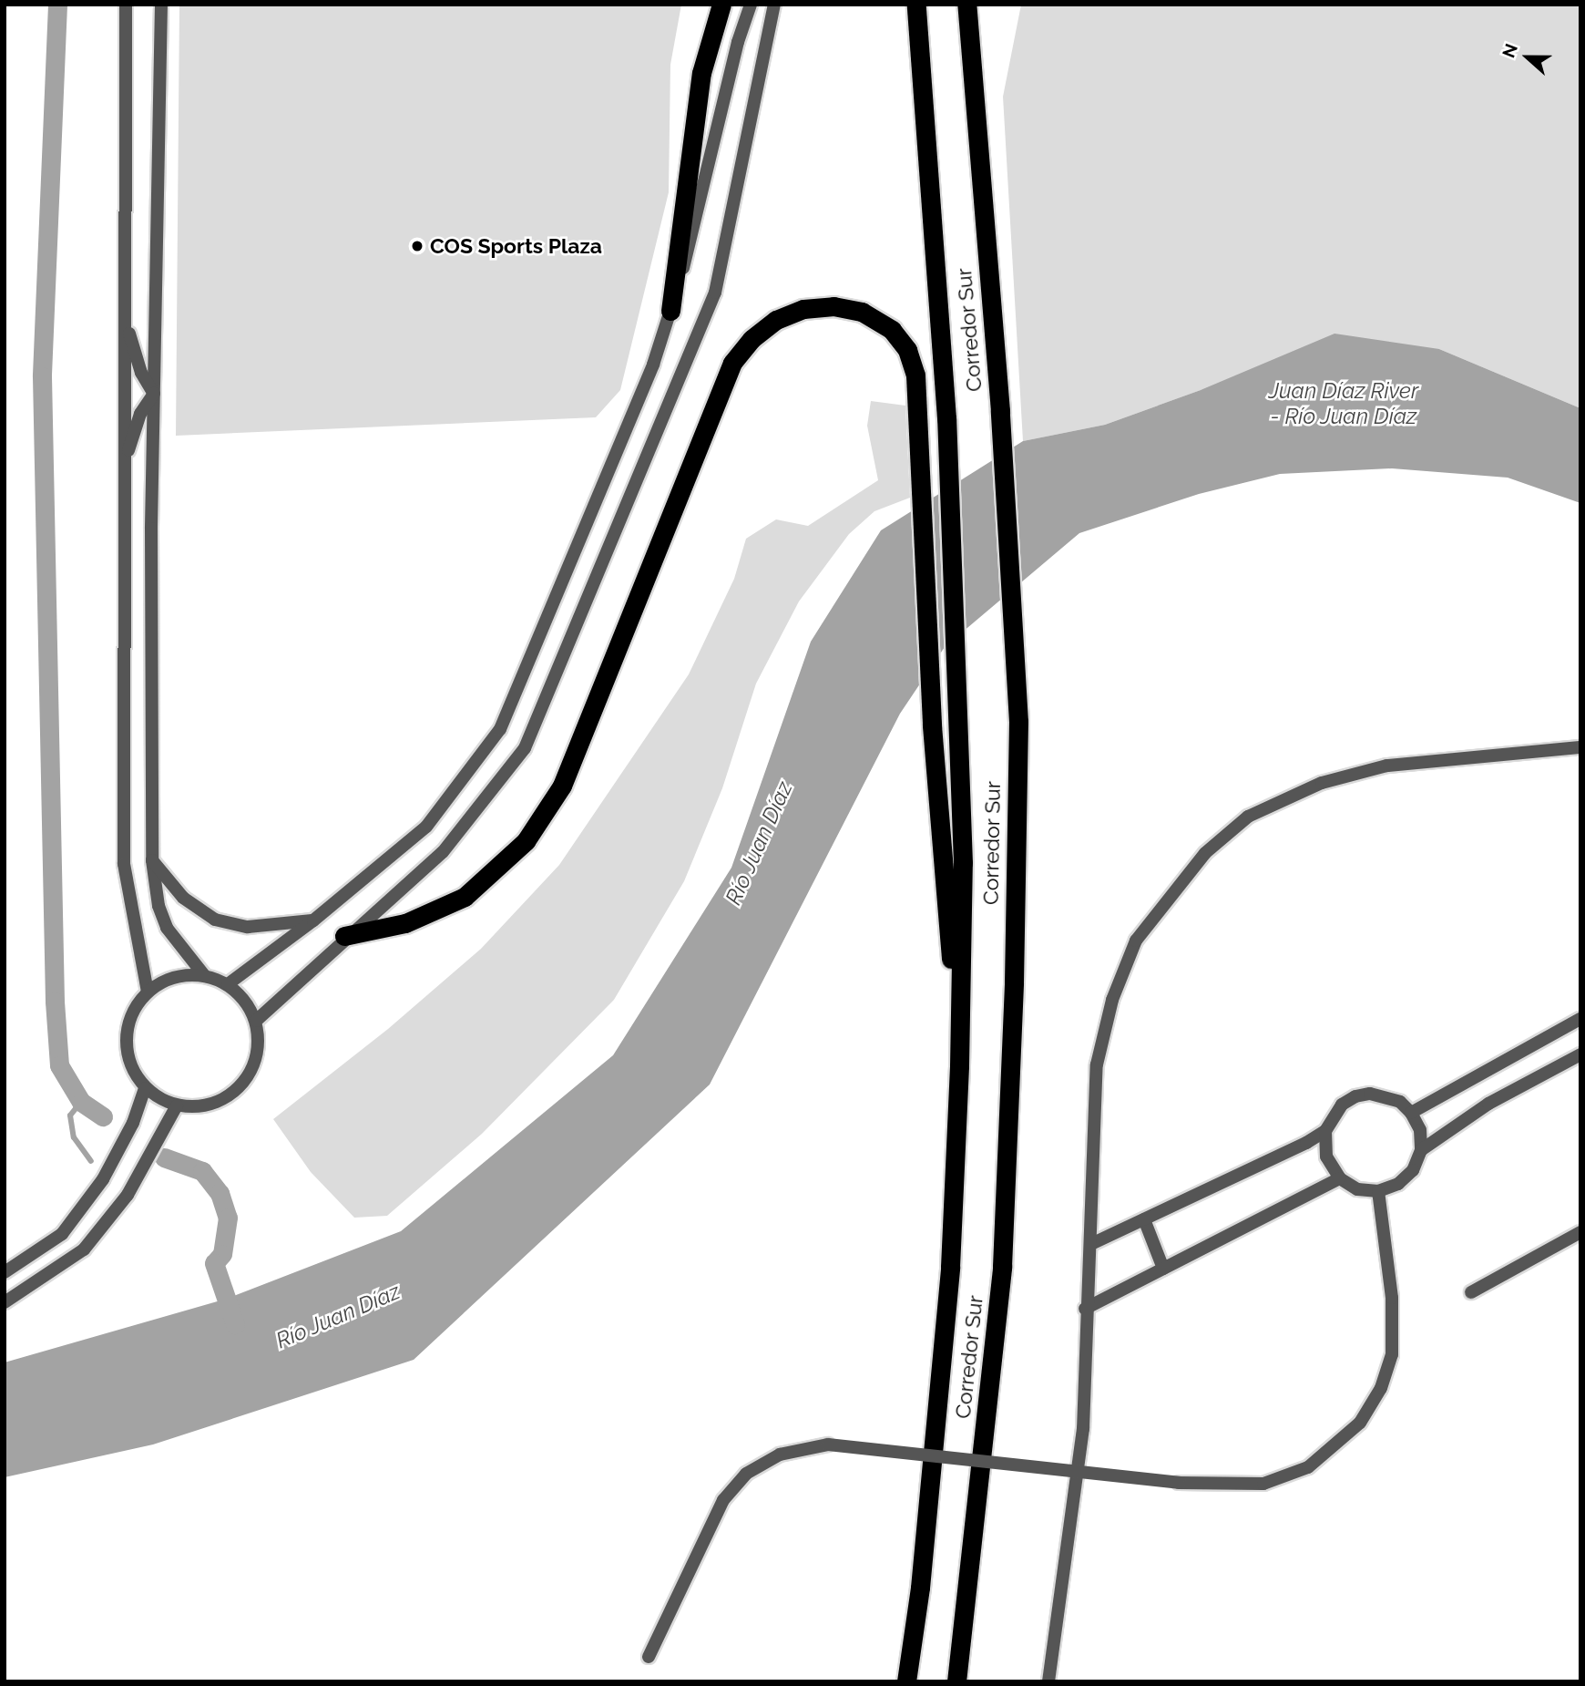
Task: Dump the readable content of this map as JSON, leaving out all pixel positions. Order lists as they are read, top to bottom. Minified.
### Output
{"streets":{"highway":["Corredor Sur"]},"water":["Juan Díaz River - Río Juan Díaz","Río Juan Díaz"],"places":["COS Sports Plaza"],"north":"left"}
